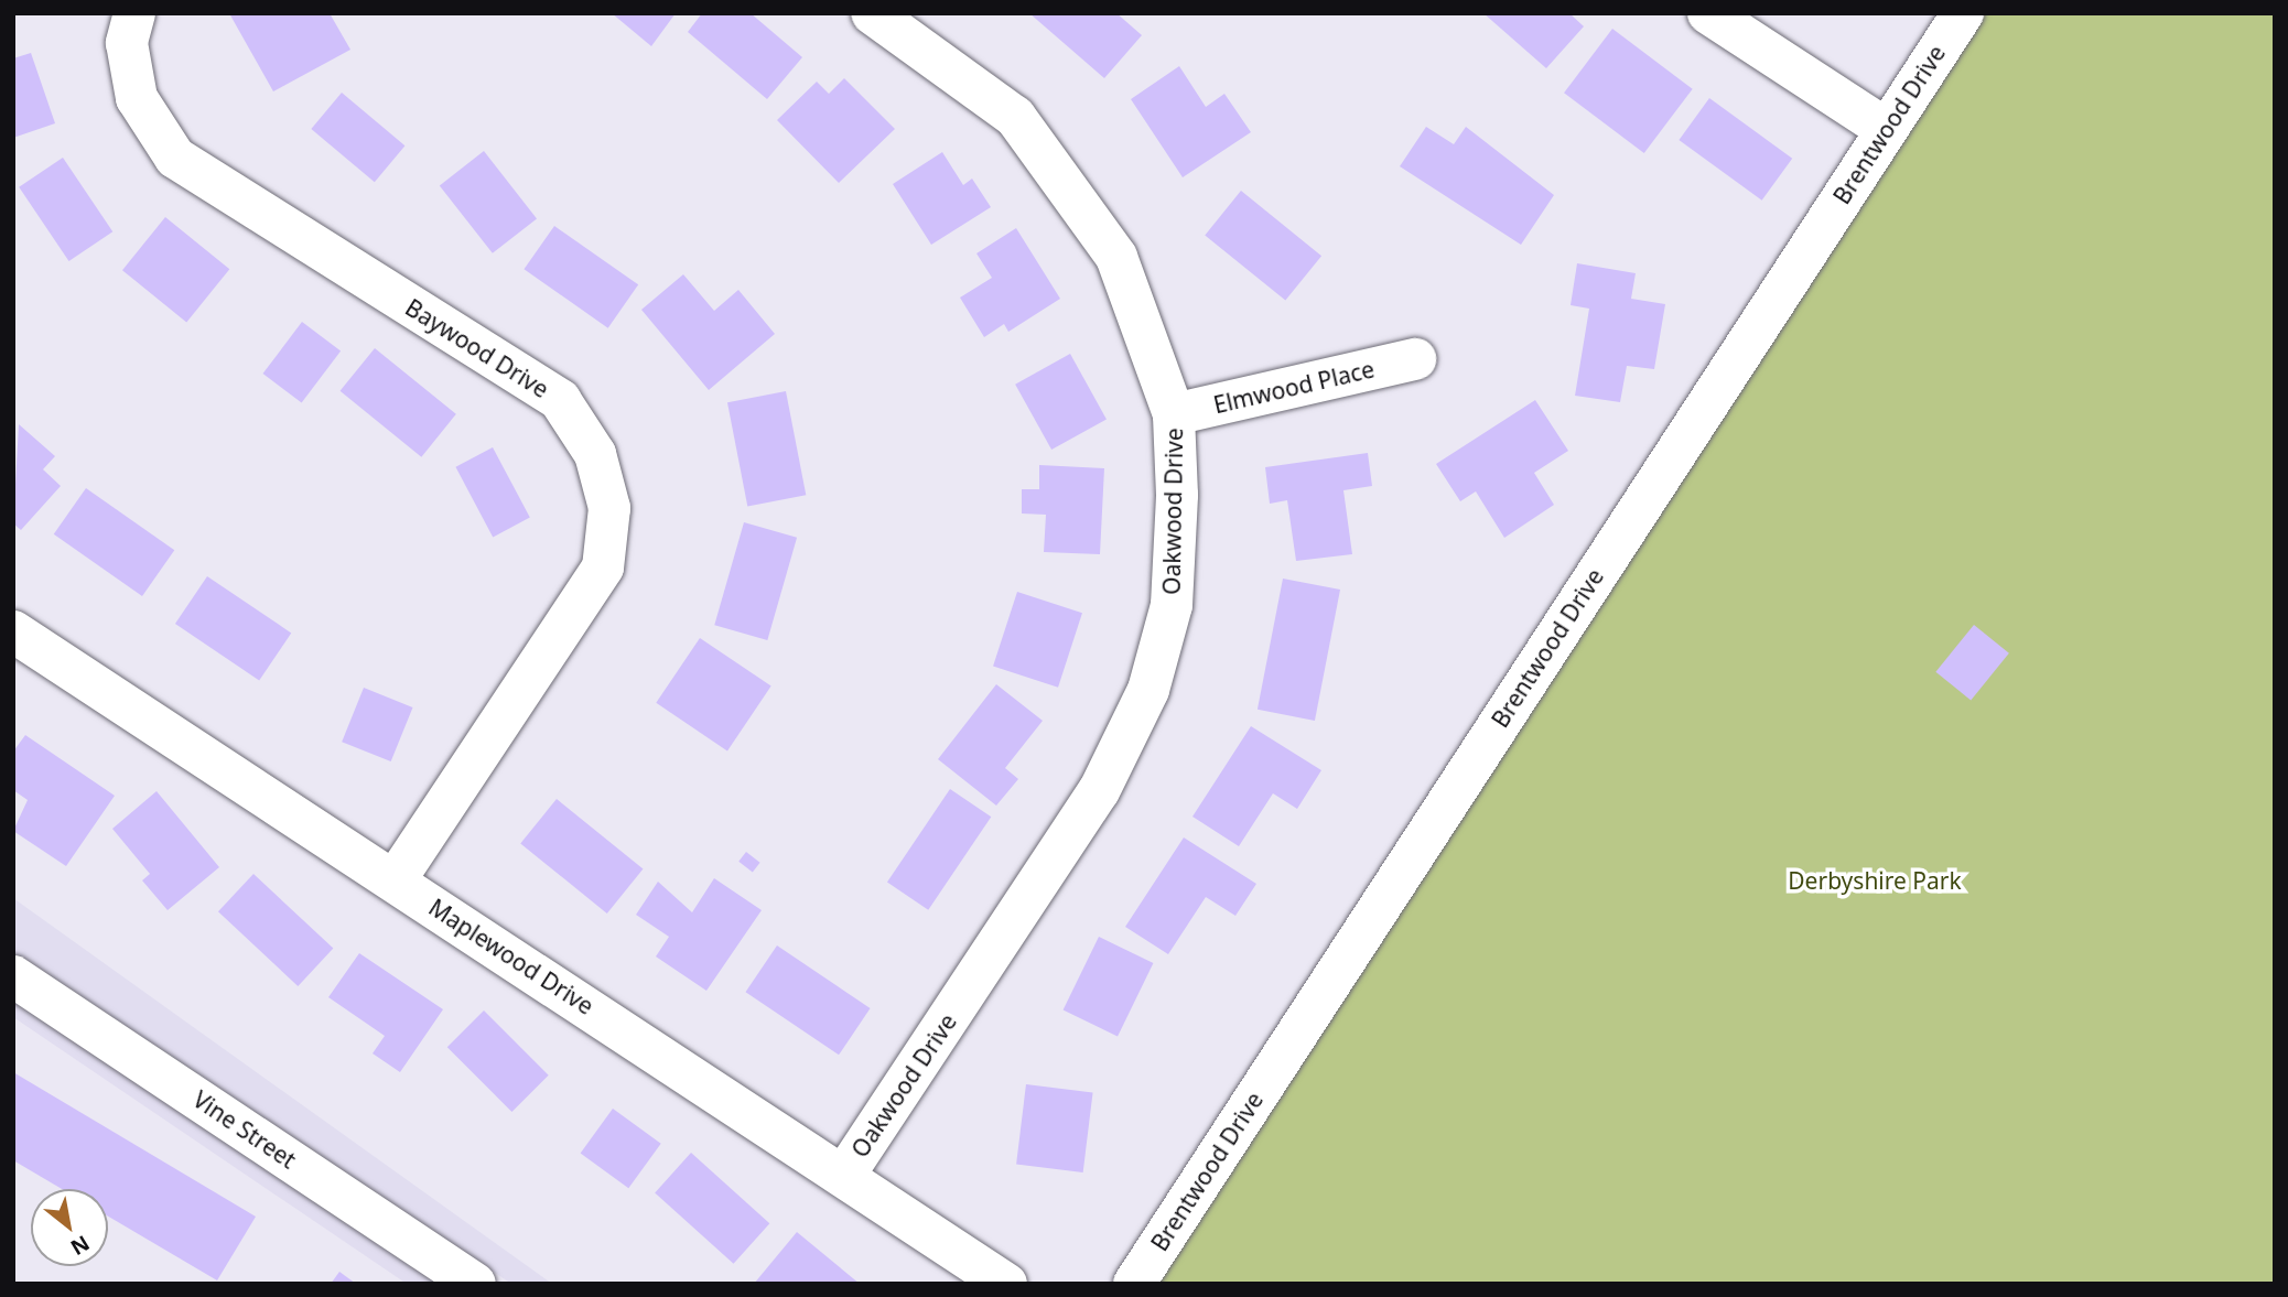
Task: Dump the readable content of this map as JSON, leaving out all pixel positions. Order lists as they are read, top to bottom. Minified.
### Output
{"streets":{"street":["Brentwood Drive","Baywood Drive","Elmwood Place","Oakwood Drive","Maplewood Drive","Vine Street"]},"crossings":[["Baywood Drive","Maplewood Drive"],["Elmwood Place","Oakwood Drive"],["Oakwood Drive","Maplewood Drive"]],"parks":["Derbyshire Park"],"north":"bottom right"}
